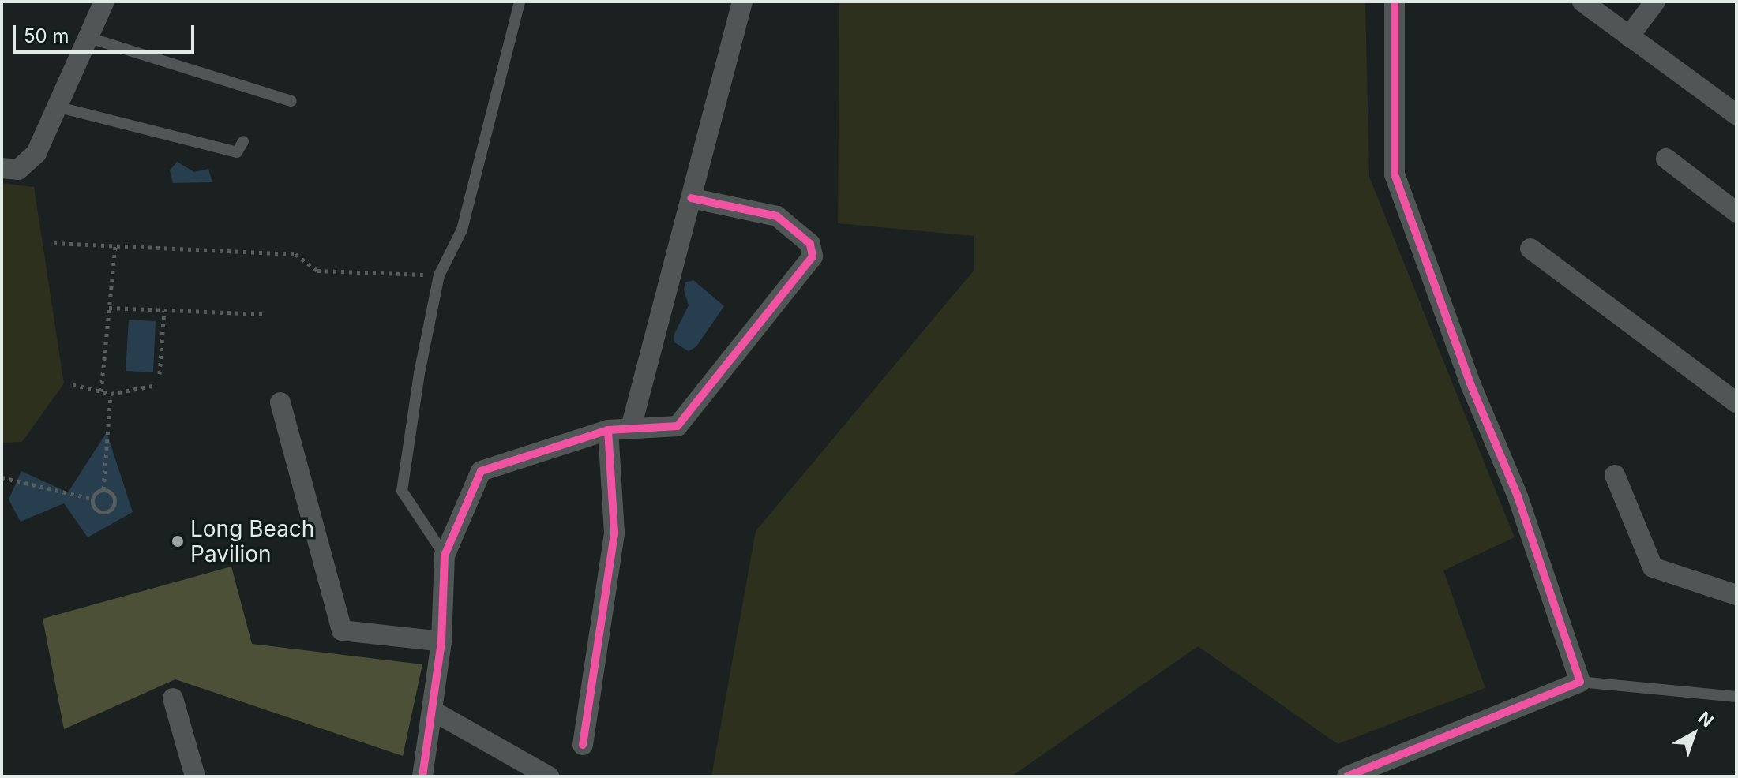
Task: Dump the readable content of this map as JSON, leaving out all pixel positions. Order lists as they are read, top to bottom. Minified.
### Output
{"places":["Long Beach Pavilion"],"scale_bar":"50 m","north":"top right"}
